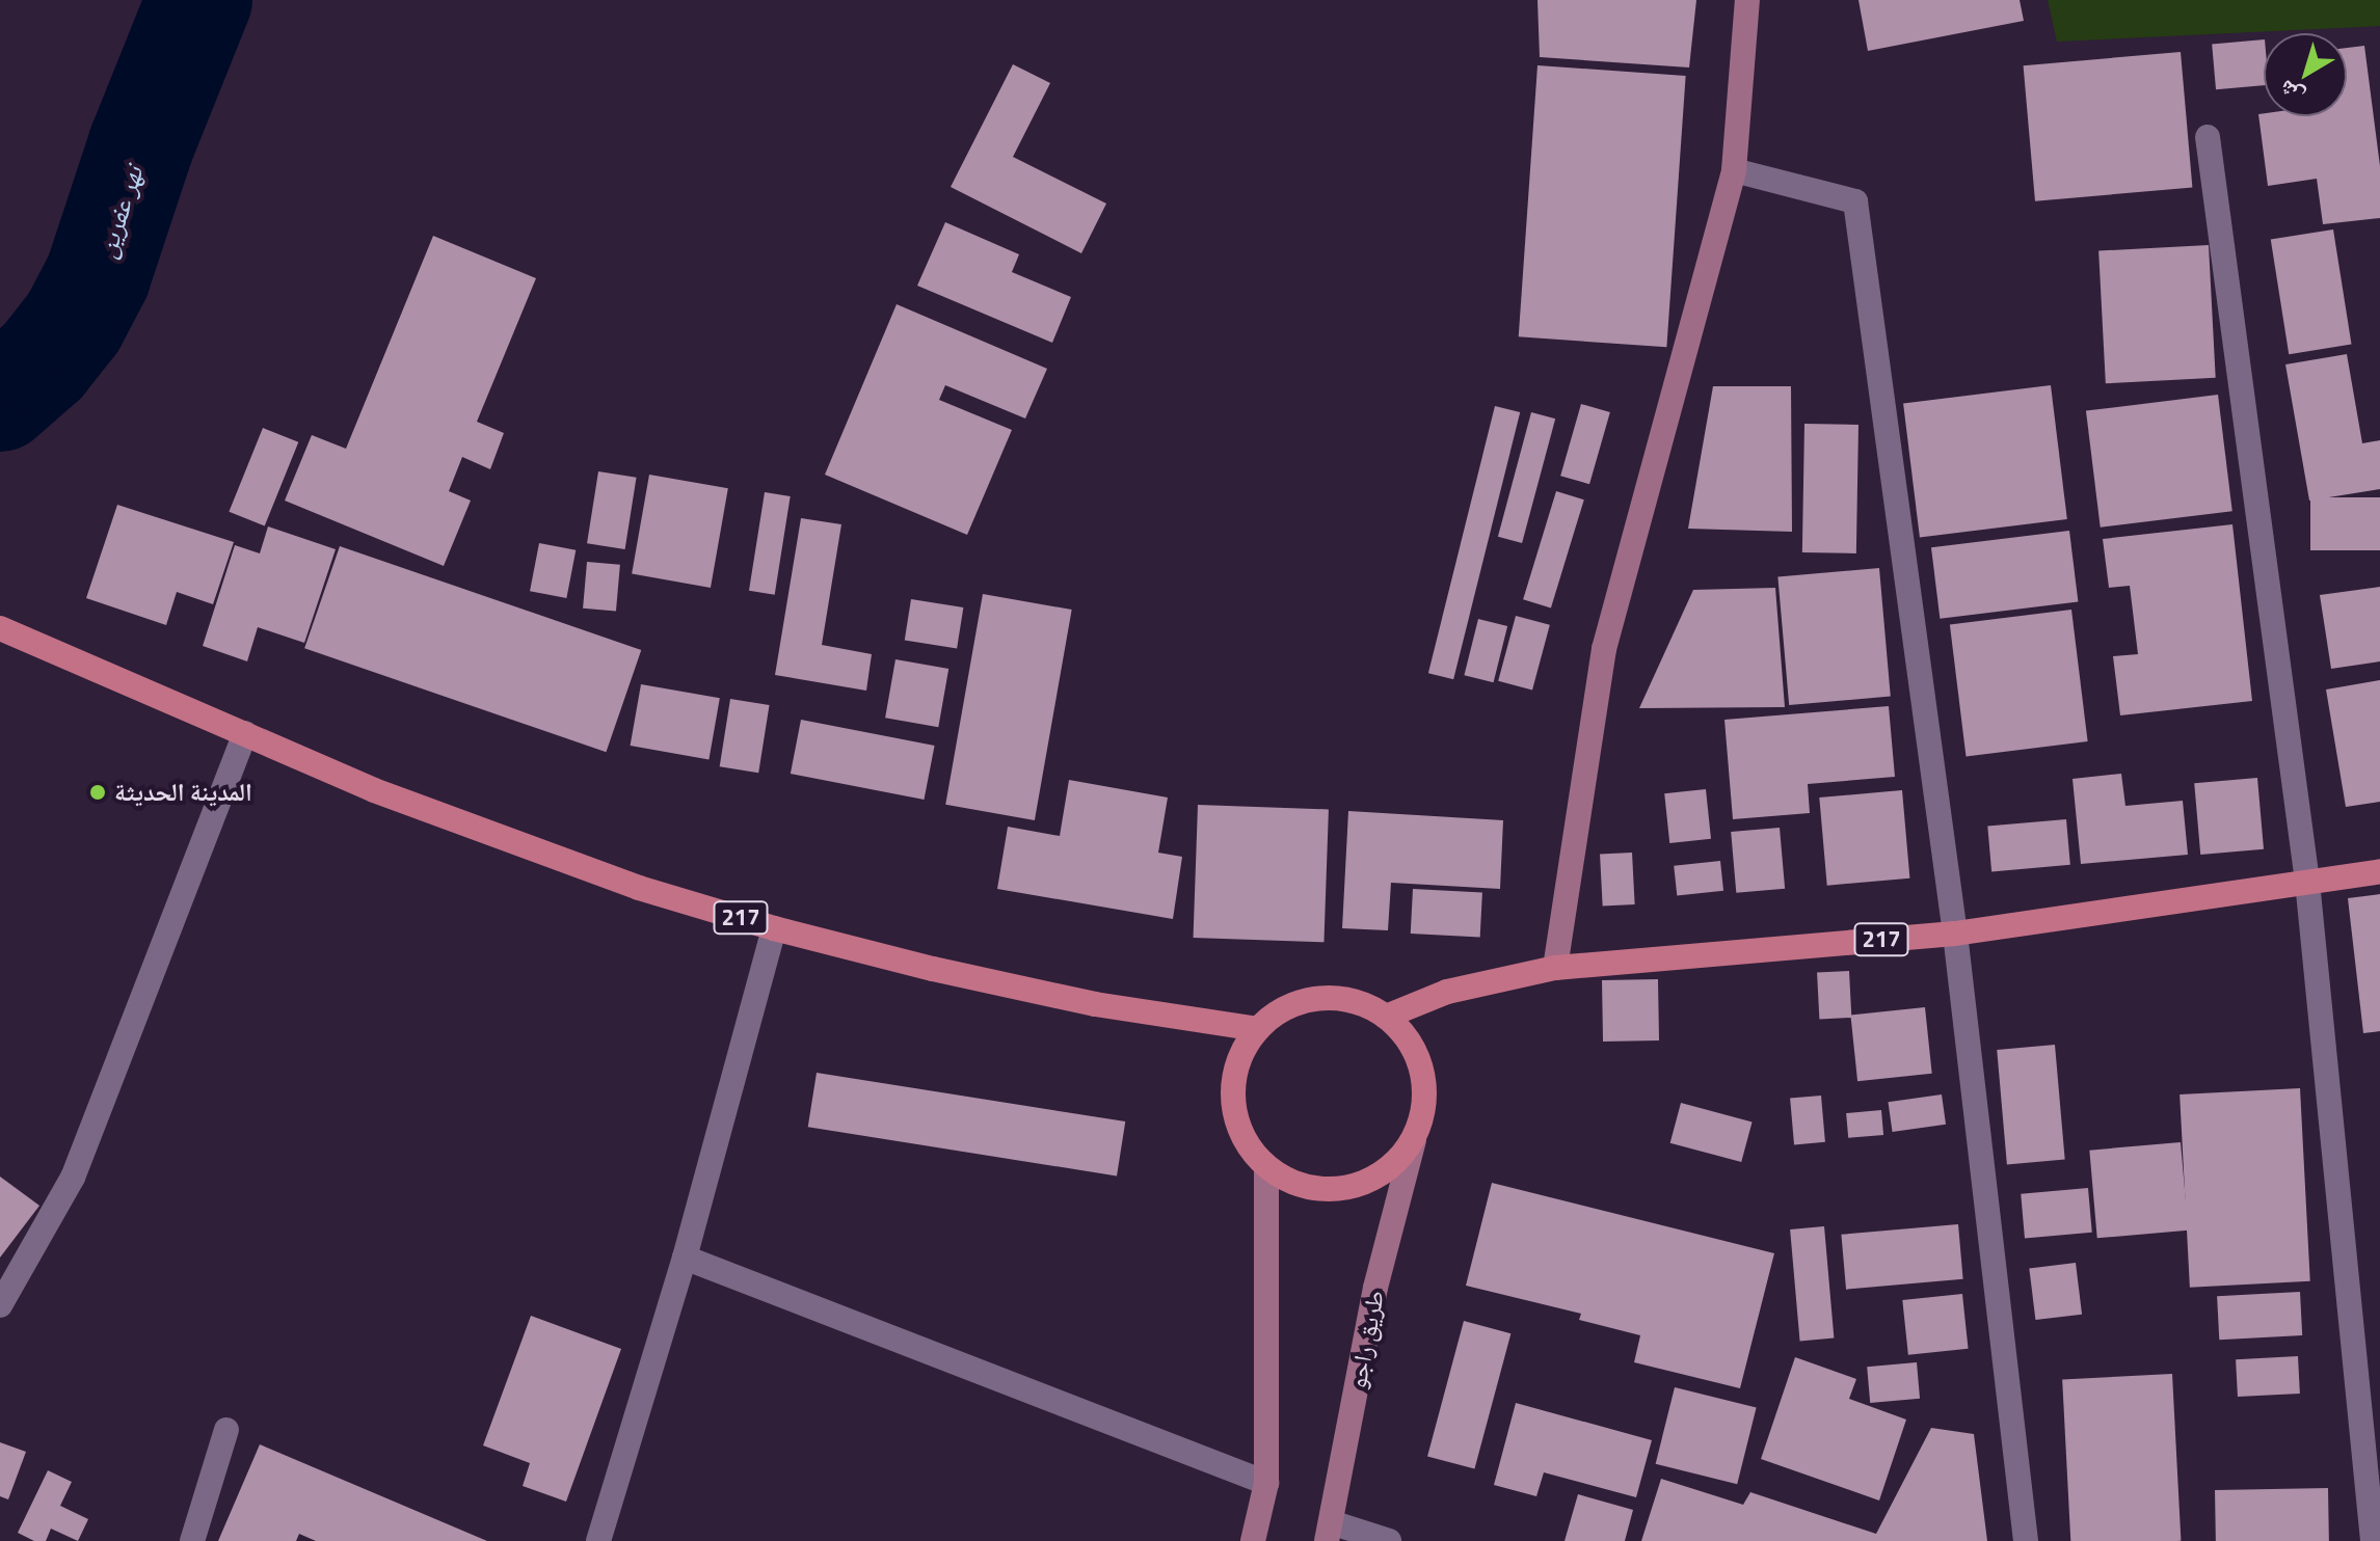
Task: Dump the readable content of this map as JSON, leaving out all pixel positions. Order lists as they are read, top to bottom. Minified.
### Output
{"streets":{"main road":["217"],"street":["طريق راجو"]},"crossings":[["217","طريق راجو"]],"water":["نهر عفرين"],"places":["المدينة الحديثة"],"north":"bottom left"}
